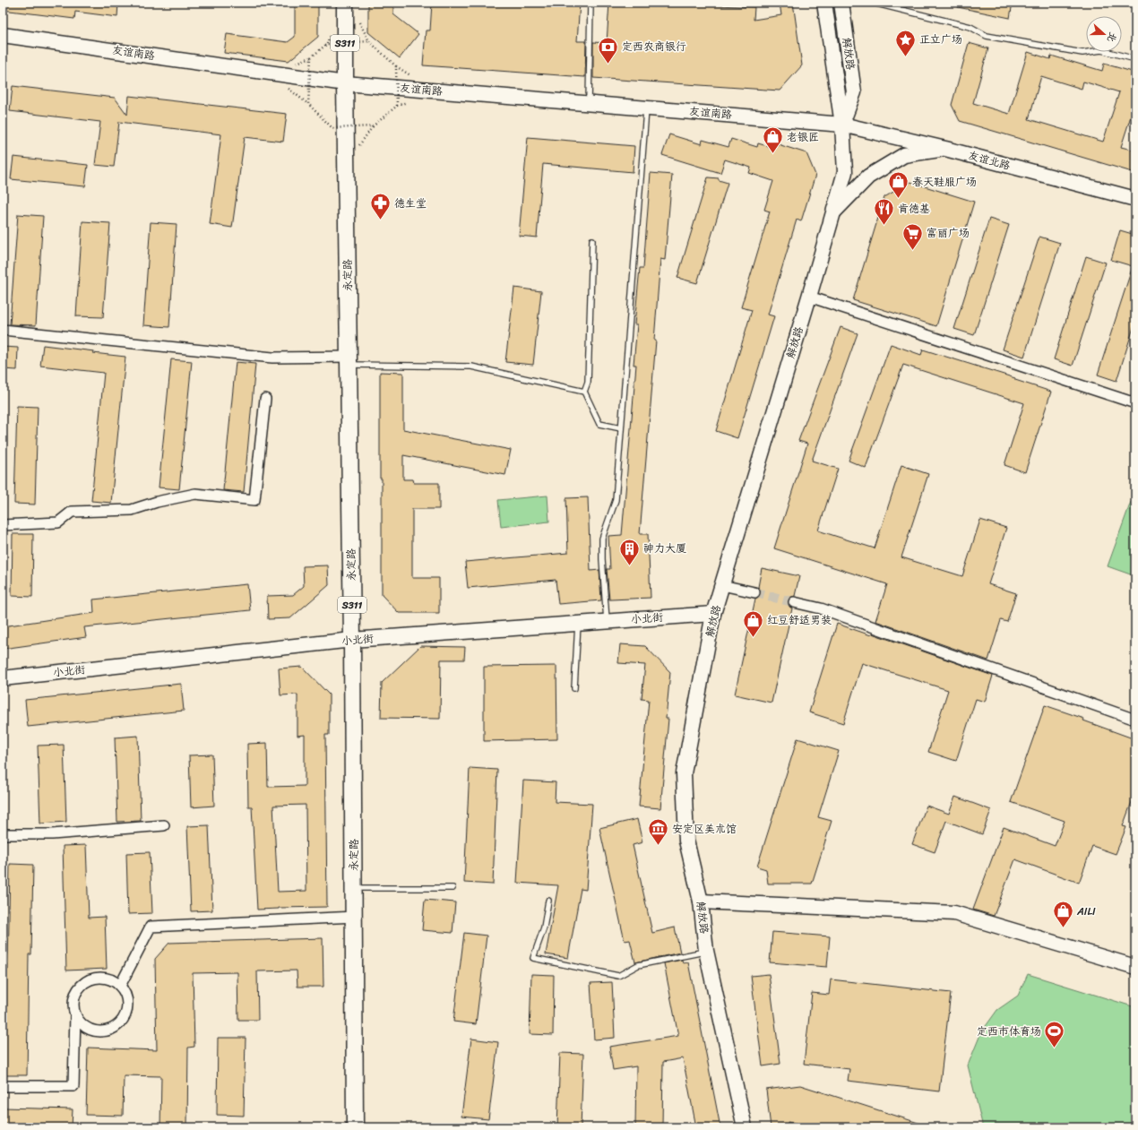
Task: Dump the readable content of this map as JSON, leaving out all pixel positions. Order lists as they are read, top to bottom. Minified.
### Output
{"streets":{"main road":["S311","友谊南路","解放路","友谊北路","永定路","小北街"]},"crossings":[["友谊南路","解放路"],["友谊南路","友谊北路"],["友谊南路","永定路"],["解放路","友谊北路"],["解放路","小北街"],["永定路","小北街"]],"places":{"place":["正立广场"],"bank":["定西农商银行"],"shop":["老银匠","春天鞋服广场","红豆舒适男装","AILI"],"pharmacy":["德生堂"],"restaurant":["肯德基"],"supermarket":["富丽广场"],"building":["神力大厦"],"museum":["安定区美术馆"],"sports":["定西市体育场"]},"north":"right"}
